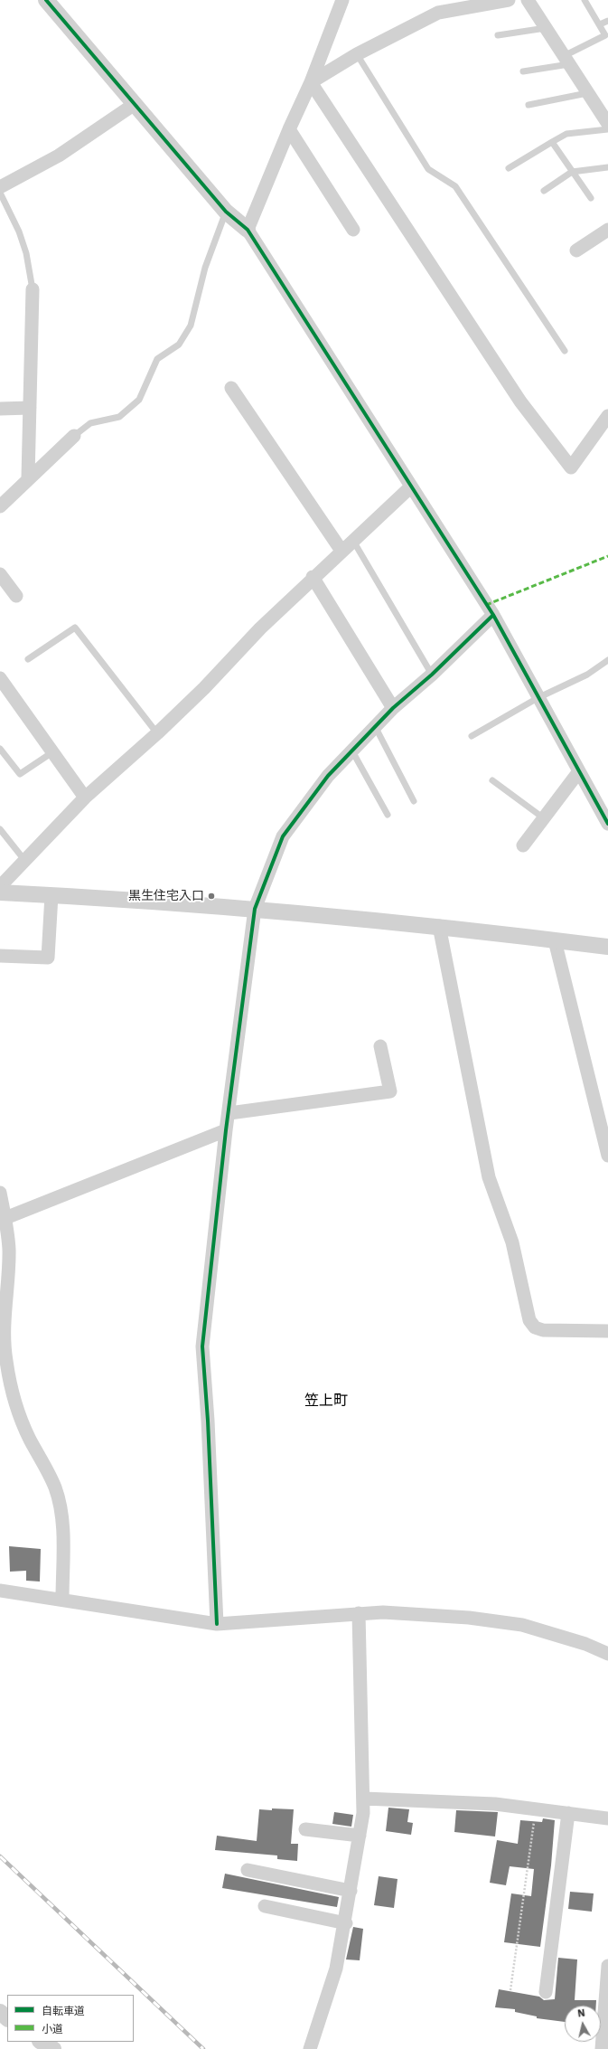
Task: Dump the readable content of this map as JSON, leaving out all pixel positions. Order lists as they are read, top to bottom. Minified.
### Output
{"districts":["笠上町"],"places":["黒生住宅入口"],"legend":["自転車道","小道"],"north":"top"}
